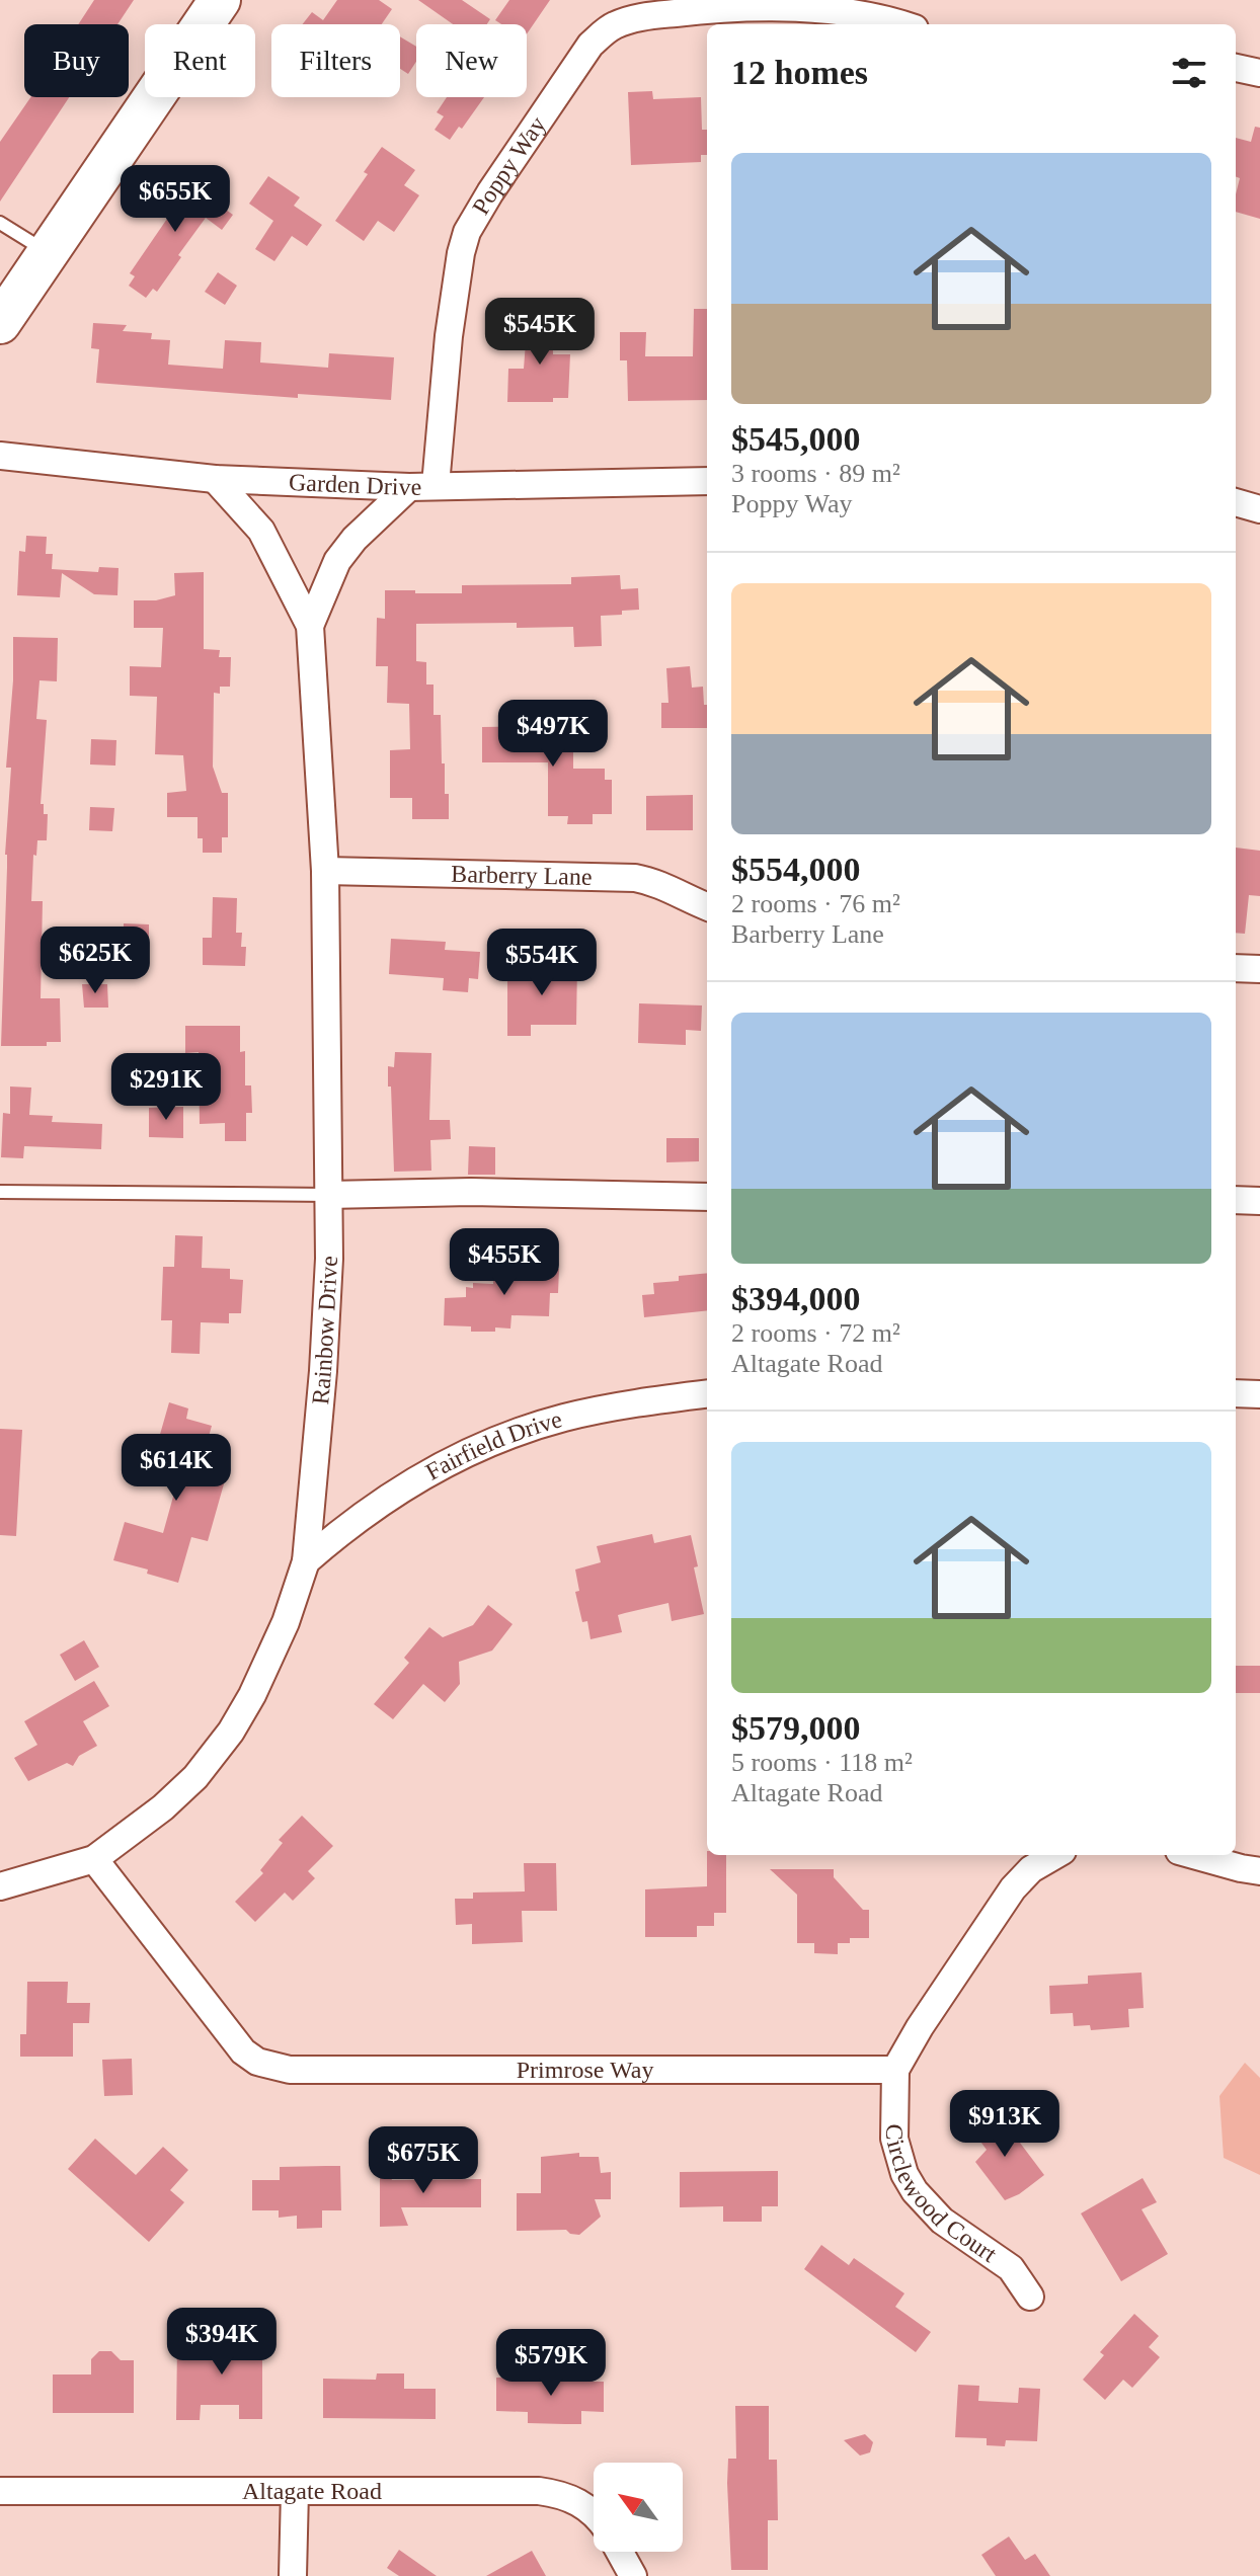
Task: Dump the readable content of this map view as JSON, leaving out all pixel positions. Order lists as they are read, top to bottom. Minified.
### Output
{"streets":{"street":["Poppy Way","Garden Drive","Barberry Lane","Rainbow Drive","Fairfield Drive","Primrose Way","Circlewood Court","Altagate Road"]},"crossings":[["Poppy Way","Garden Drive"],["Poppy Way","Rainbow Drive"],["Garden Drive","Rainbow Drive"],["Barberry Lane","Rainbow Drive"],["Rainbow Drive","Fairfield Drive"],["Rainbow Drive","Primrose Way"],["Primrose Way","Circlewood Court"]],"north":"top left","page":{"chip":["Buy","Rent","Filters","New"],"heading":"12 homes","list":[{"name":"$545,000","note":"3 rooms · 89 m² · Poppy Way"},{"name":"$554,000","note":"2 rooms · 76 m² · Barberry Lane"},{"name":"$394,000","note":"2 rooms · 72 m² · Altagate Road"},{"name":"$579,000","note":"5 rooms · 118 m² · Altagate Road"}],"price":["$655K","$545K","$497K","$625K","$554K","$291K","$455K","$614K","$913K","$675K","$394K","$579K"]}}
